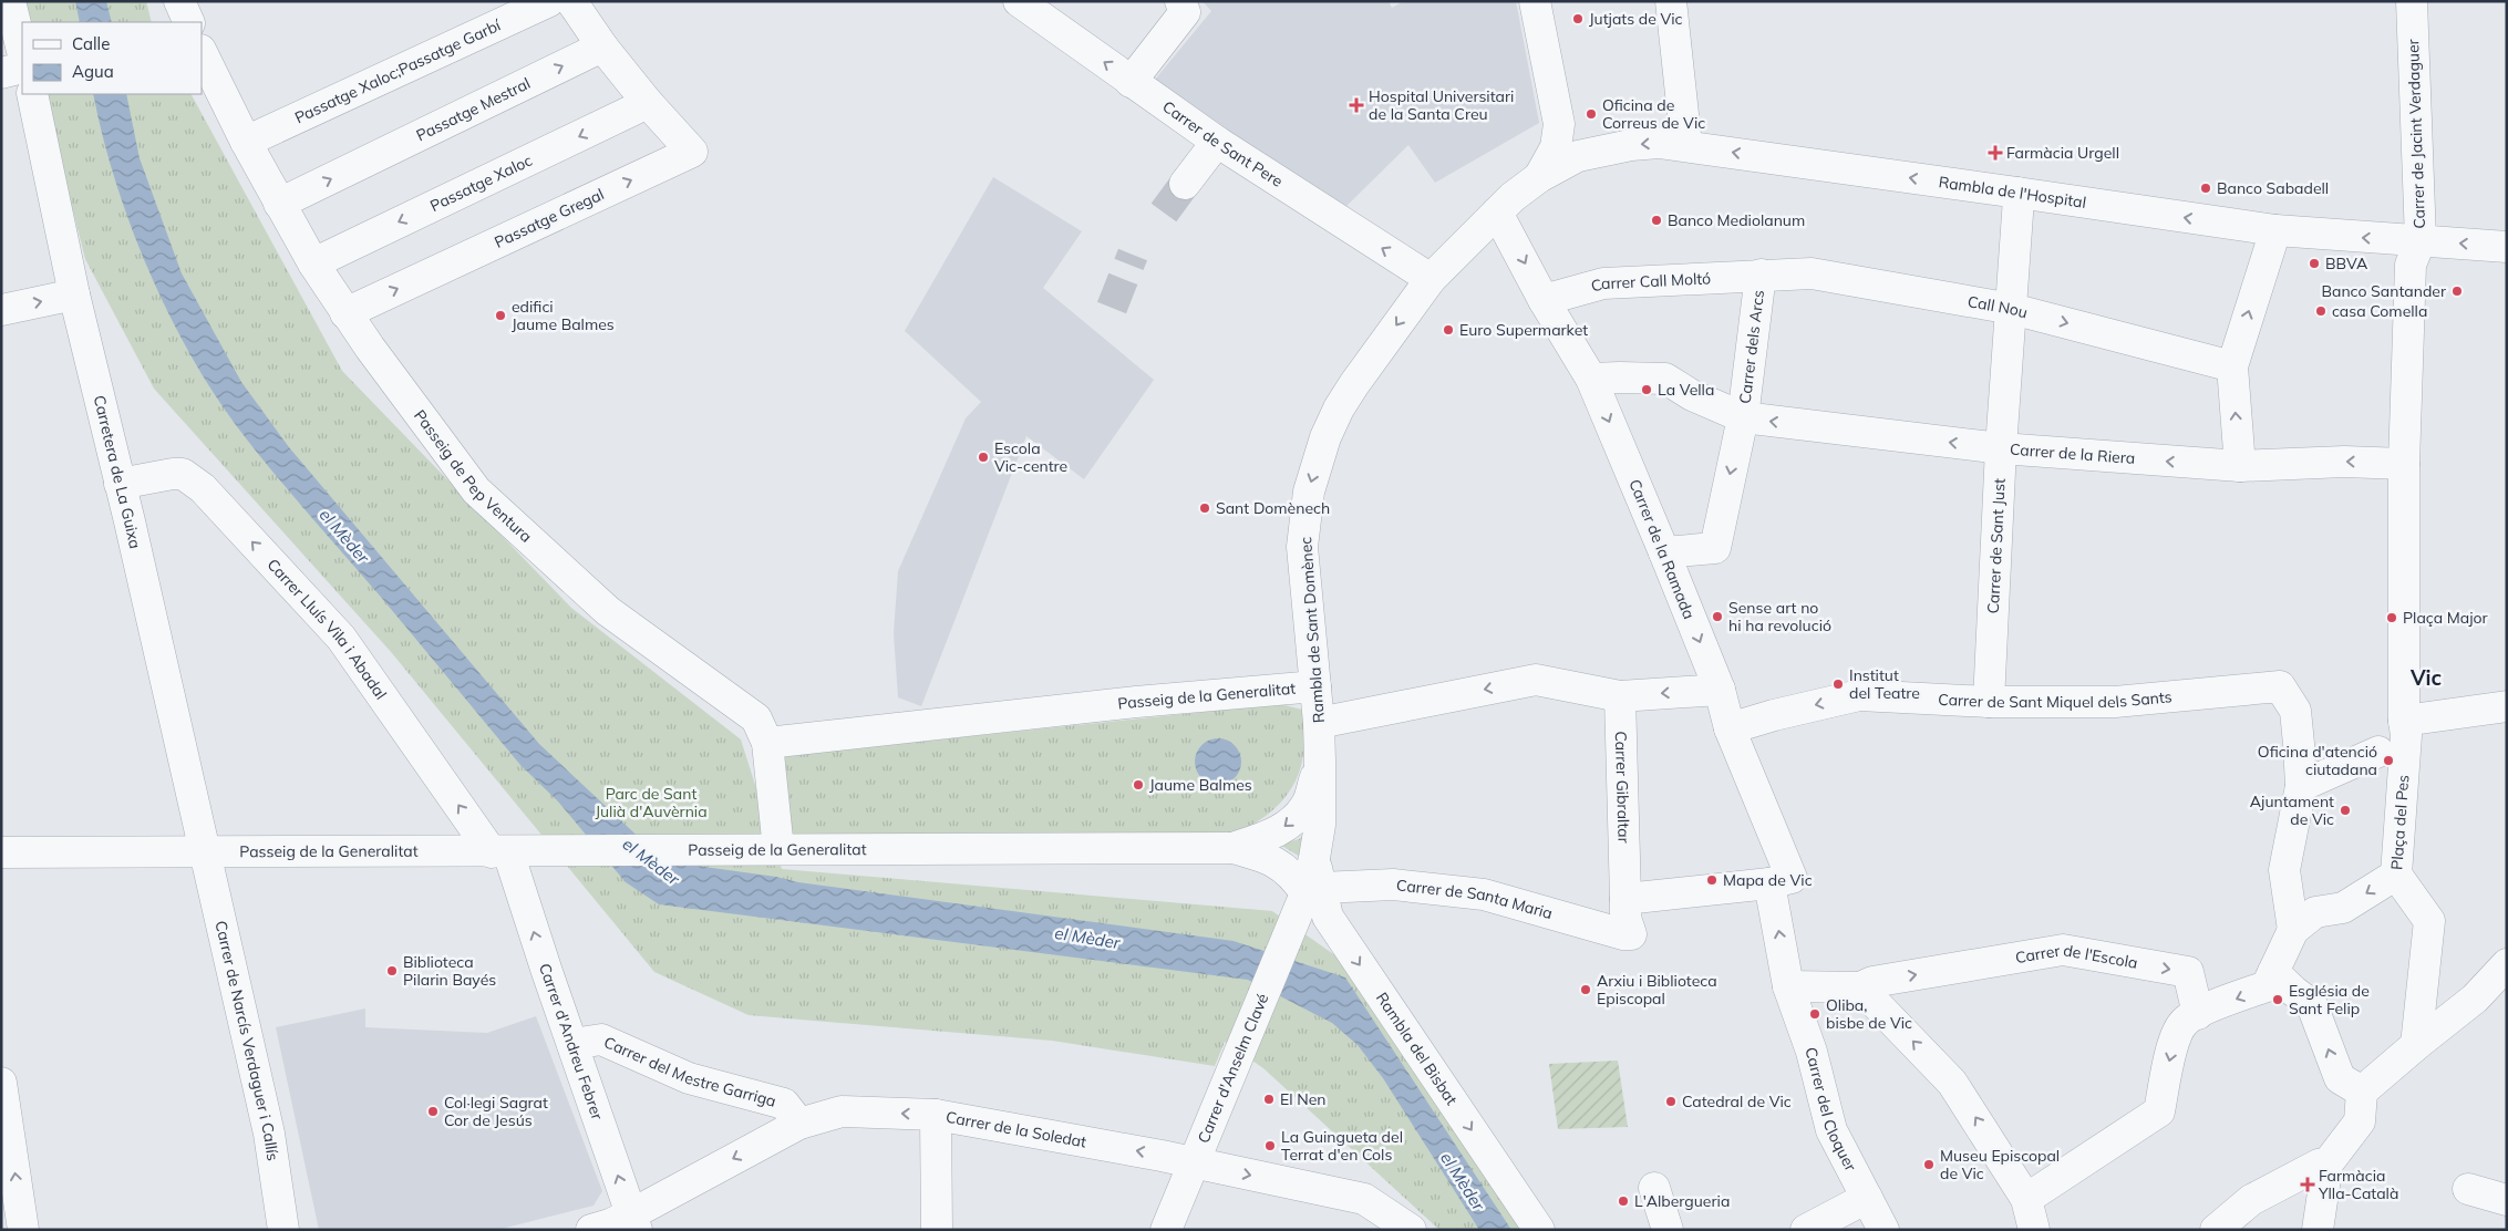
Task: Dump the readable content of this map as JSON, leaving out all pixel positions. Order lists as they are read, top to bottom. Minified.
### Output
{"streets":{"street":["Passatge Xaloc;Passatge Garbí","Passatge Mestral","Carrer de Jacint Verdaguer","Carrer de Sant Pere","Passatge Xaloc","Rambla de l'Hospital","Passatge Gregal","Carrer Call Moltó","Call Nou","Carrer dels Arcs","Carrer de la Riera","Carretera de La Guixa","Passeig de Pep Ventura","Carrer de Sant Just","Carrer de la Ramada","Carrer Lluís Vila i Abadal","Rambla de Sant Domènec","Passeig de la Generalitat","Carrer de Sant Miquel dels Sants","Carrer Gibraltar","Plaça del Pes","Carrer de Santa Maria","Carrer de l'Escola","Carrer de Narcís Verdaguer i Callís","Carrer d'Andreu Febrer","Rambla del Bisbat","Carrer d'Anselm Clavé","Carrer del Mestre Garriga","Carrer del Cloquer","Carrer de la Soledat"]},"crossings":[["Passatge Xaloc;Passatge Garbí","Passeig de Pep Ventura"],["Passatge Mestral","Passeig de Pep Ventura"],["Carrer de Jacint Verdaguer","Rambla de l'Hospital"],["Carrer de Jacint Verdaguer","Carrer de la Riera"],["Carrer de Sant Pere","Rambla de Sant Domènec"],["Passatge Xaloc","Passatge Gregal"],["Passatge Xaloc","Passeig de Pep Ventura"],["Rambla de l'Hospital","Carrer de Sant Just"],["Rambla de l'Hospital","Carrer de la Ramada"],["Rambla de l'Hospital","Rambla de Sant Domènec"],["Passatge Gregal","Passeig de Pep Ventura"],["Carrer Call Moltó","Call Nou"],["Carrer Call Moltó","Carrer dels Arcs"],["Carrer Call Moltó","Carrer de la Ramada"],["Call Nou","Carrer dels Arcs"],["Call Nou","Carrer de Sant Just"],["Carrer dels Arcs","Carrer de la Riera"],["Carrer dels Arcs","Carrer de la Ramada"],["Carrer de la Riera","Carrer de Sant Just"],["Carrer de la Riera","Carrer de la Ramada"],["Carretera de La Guixa","Carrer Lluís Vila i Abadal"],["Carretera de La Guixa","Passeig de la Generalitat"],["Carretera de La Guixa","Carrer de Narcís Verdaguer i Callís"],["Passeig de Pep Ventura","Passeig de la Generalitat"],["Carrer de Sant Just","Carrer de Sant Miquel dels Sants"],["Carrer de la Ramada","Rambla de Sant Domènec"],["Carrer de la Ramada","Carrer de Sant Miquel dels Sants"],["Carrer de la Ramada","Carrer del Cloquer"],["Carrer Lluís Vila i Abadal","Passeig de la Generalitat"],["Carrer Lluís Vila i Abadal","Carrer d'Andreu Febrer"],["Rambla de Sant Domènec","Passeig de la Generalitat"],["Rambla de Sant Domènec","Rambla del Bisbat"],["Passeig de la Generalitat","Carrer de Santa Maria"],["Passeig de la Generalitat","Carrer de Narcís Verdaguer i Callís"],["Passeig de la Generalitat","Carrer d'Andreu Febrer"],["Passeig de la Generalitat","Rambla del Bisbat"],["Passeig de la Generalitat","Carrer d'Anselm Clavé"],["Carrer Gibraltar","Carrer de Santa Maria"],["Carrer de Santa Maria","Rambla del Bisbat"],["Carrer de Santa Maria","Carrer d'Anselm Clavé"],["Carrer de l'Escola","Carrer del Cloquer"],["Carrer d'Andreu Febrer","Carrer del Mestre Garriga"],["Carrer d'Andreu Febrer","Carrer de la Soledat"],["Rambla del Bisbat","Carrer d'Anselm Clavé"],["Carrer d'Anselm Clavé","Carrer de la Soledat"],["Carrer del Mestre Garriga","Carrer de la Soledat"]],"one_way":["Passatge Mestral","Carrer de Sant Pere","Passatge Xaloc","Rambla de l'Hospital","Passatge Gregal","Call Nou","Carrer dels Arcs","Carrer de la Riera","Carrer de la Ramada","Carrer Lluís Vila i Abadal","Rambla de Sant Domènec","Carrer de Sant Miquel dels Sants","Carrer de l'Escola","Carrer d'Andreu Febrer","Rambla del Bisbat"],"districts":["Vic"],"water":["el Mèder"],"parks":["Parc de Sant Julià d'Auvèrnia"],"places":{"other":["Jutjats de Vic","Oficina de Correus de Vic","Banco Sabadell","Banco Mediolanum","BBVA","Banco Santander","casa Comella","edifici Jaume Balmes","Euro Supermarket","La Vella","Escola Vic-centre","Sant Domènech","Sense art no hi ha revolució","Plaça Major","Institut del Teatre","Oficina d'atenció ciutadana","Jaume Balmes","Ajuntament de Vic","Mapa de Vic","Biblioteca Pilarin Bayés","Arxiu i Biblioteca Episcopal","Església de Sant Felip","Oliba, bisbe de Vic","El Nen","Catedral de Vic","Col·legi Sagrat Cor de Jesús","La Guingueta del Terrat d'en Cols","Museu Episcopal de Vic","L'Albergueria"],"health":["Hospital Universitari de la Santa Creu","Farmàcia Urgell","Farmàcia Ylla-Català"]},"legend":["Calle","Agua"]}
